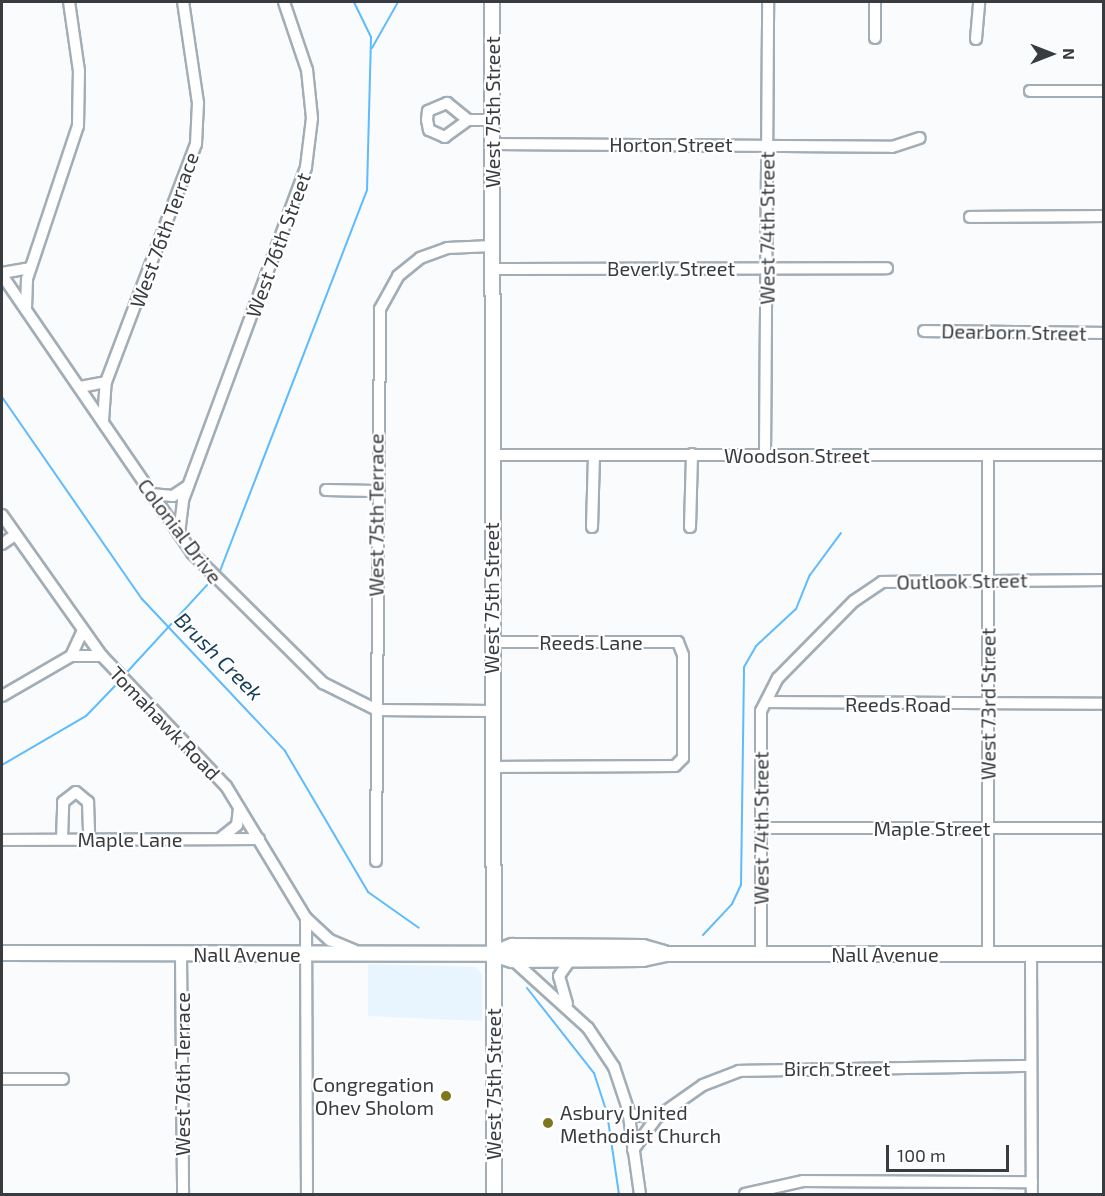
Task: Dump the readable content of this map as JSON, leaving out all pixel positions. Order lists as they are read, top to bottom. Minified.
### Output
{"streets":{"main road":["West 75th Street","Nall Avenue"],"street":["Horton Street","West 74th Street","West 76th Terrace","West 76th Street","Beverly Street","Dearborn Street","Woodson Street","West 75th Terrace","Colonial Drive","Outlook Street","Reeds Lane","Reeds Road","West 73rd Street","Tomahawk Road","Maple Street","Maple Lane","Birch Street"]},"crossings":[["West 75th Street","Horton Street"],["West 75th Street","Beverly Street"],["West 75th Street","Woodson Street"],["West 75th Street","West 75th Terrace"],["West 75th Street","Colonial Drive"],["West 75th Street","Reeds Lane"],["West 75th Street","Nall Avenue"],["Horton Street","West 74th Street"],["West 74th Street","Beverly Street"],["West 74th Street","Woodson Street"],["West 74th Street","Outlook Street"],["West 74th Street","Reeds Road"],["West 74th Street","Maple Street"],["West 74th Street","Nall Avenue"],["West 76th Terrace","Colonial Drive"],["West 76th Terrace","Nall Avenue"],["West 76th Street","Colonial Drive"],["Woodson Street","West 73rd Street"],["West 75th Terrace","Colonial Drive"],["Outlook Street","Reeds Road"],["Outlook Street","West 73rd Street"],["Reeds Road","West 73rd Street"],["West 73rd Street","Maple Street"],["West 73rd Street","Nall Avenue"],["Tomahawk Road","Maple Lane"],["Tomahawk Road","Nall Avenue"]],"water":["Brush Creek"],"places":["Congregation Ohev Sholom","Asbury United Methodist Church"],"scale_bar":"100 m","north":"right"}
